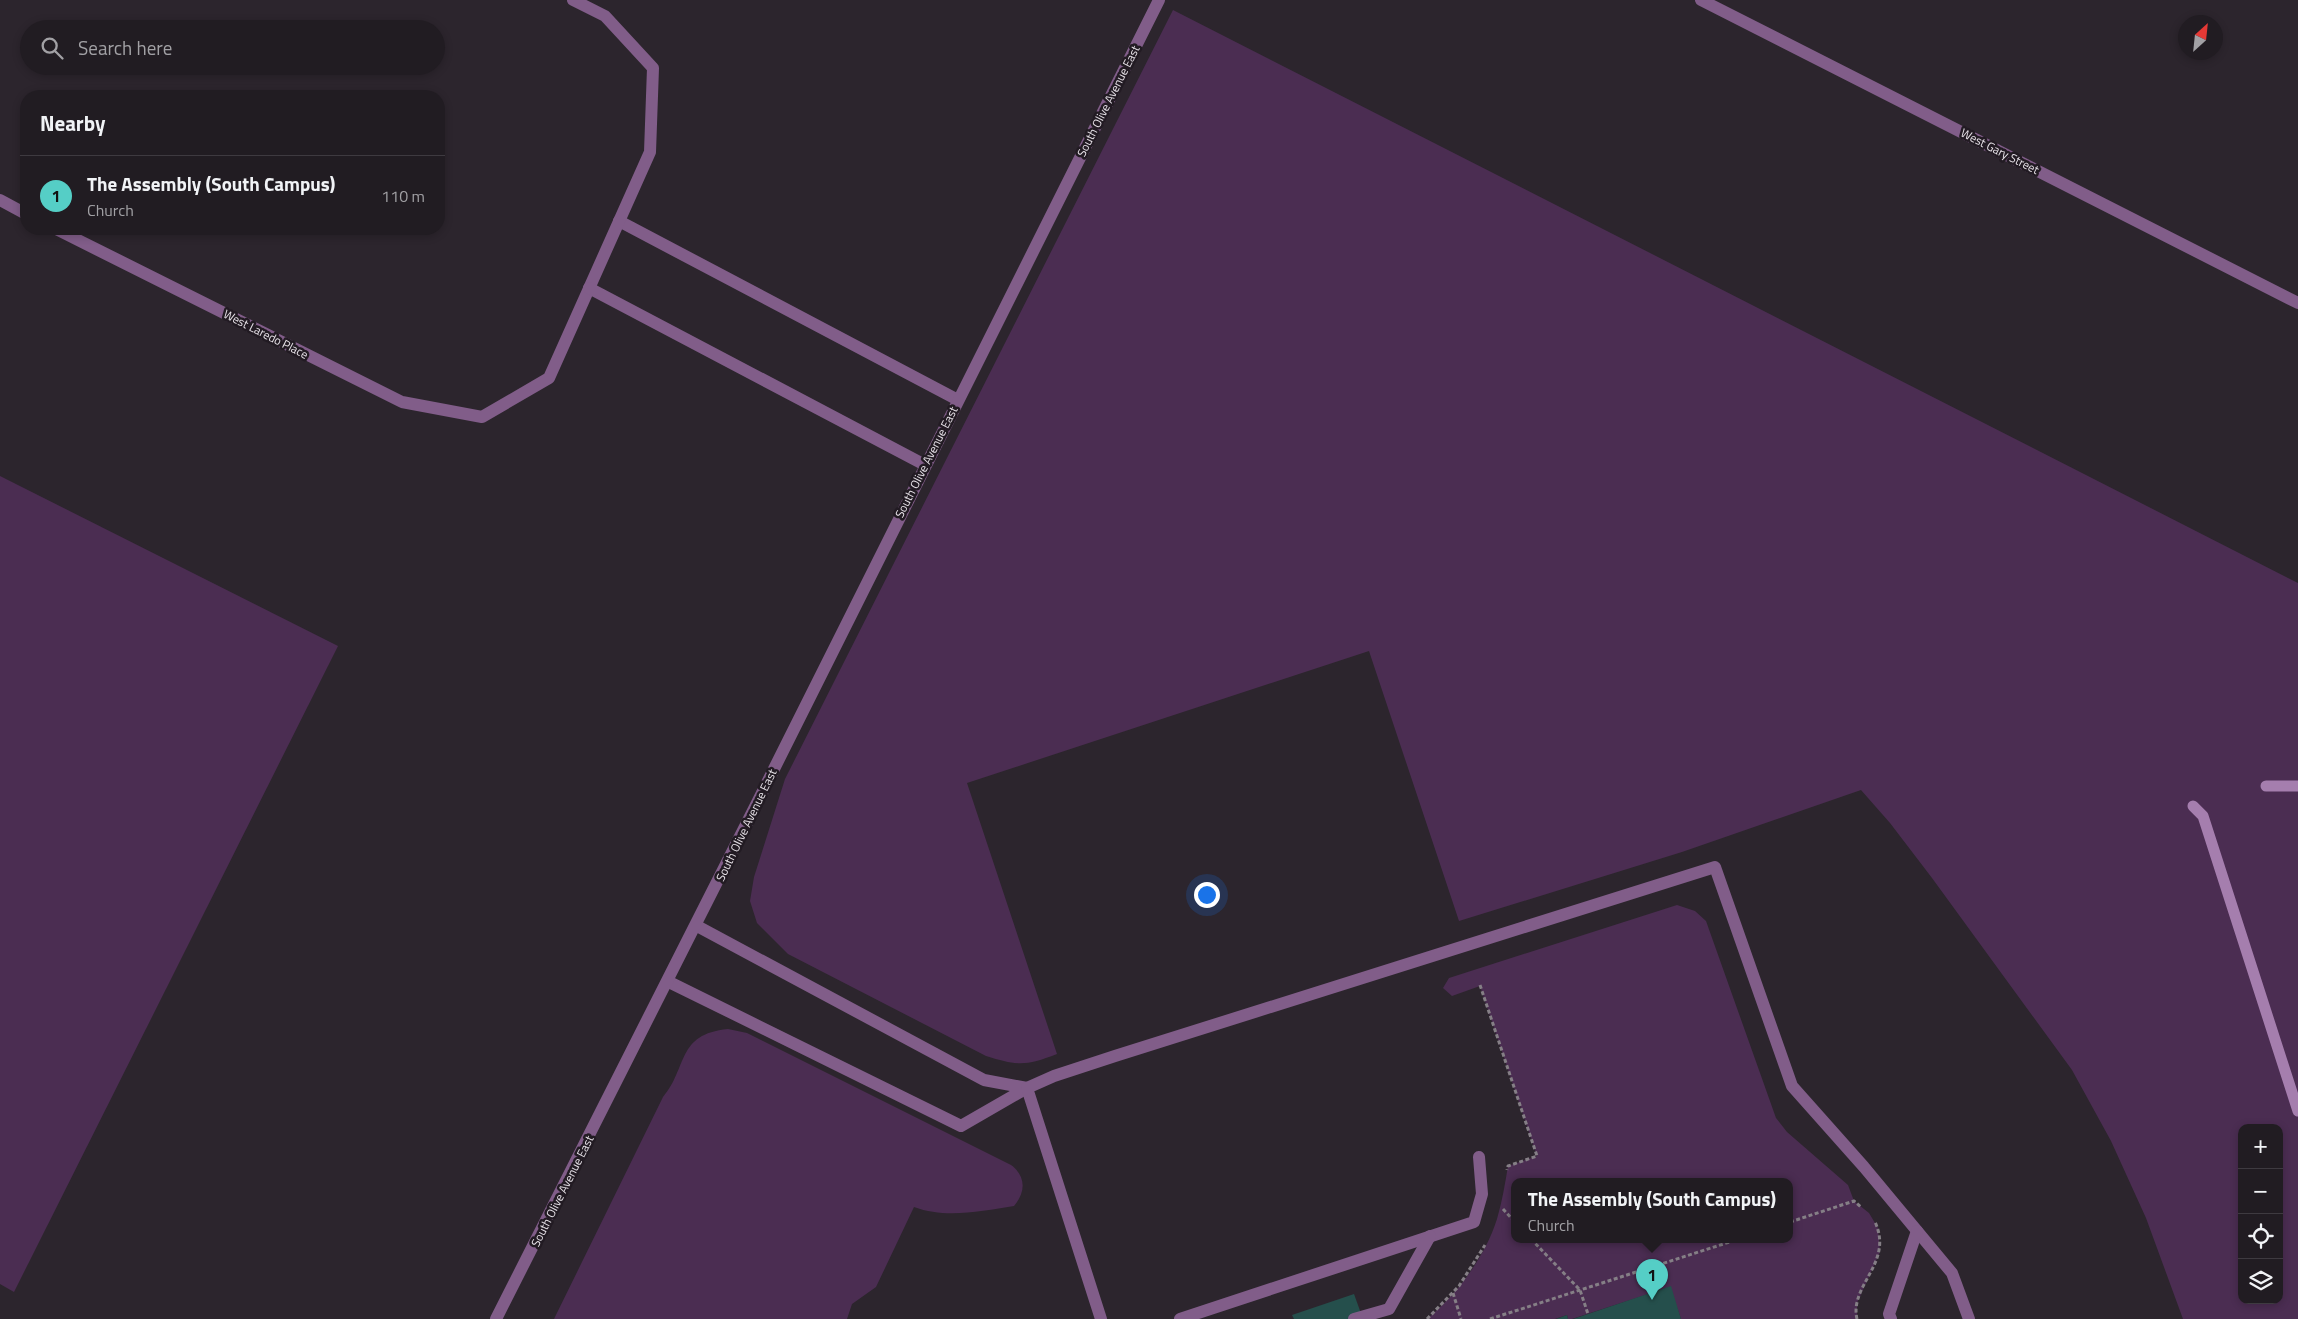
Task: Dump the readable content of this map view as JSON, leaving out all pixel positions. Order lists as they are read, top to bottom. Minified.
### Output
{"streets":{"street":["South Olive Avenue East","West Gary Street","West Laredo Place"]},"north":"top right","page":{"search":"Search here","heading":"Nearby","list":[{"mark":"1","name":"The Assembly (South Campus)","note":"Church","value":"110 m"}],"map_buttons":["+","−"],"popup":["The Assembly (South Campus)","Church"],"pins":"1"}}
